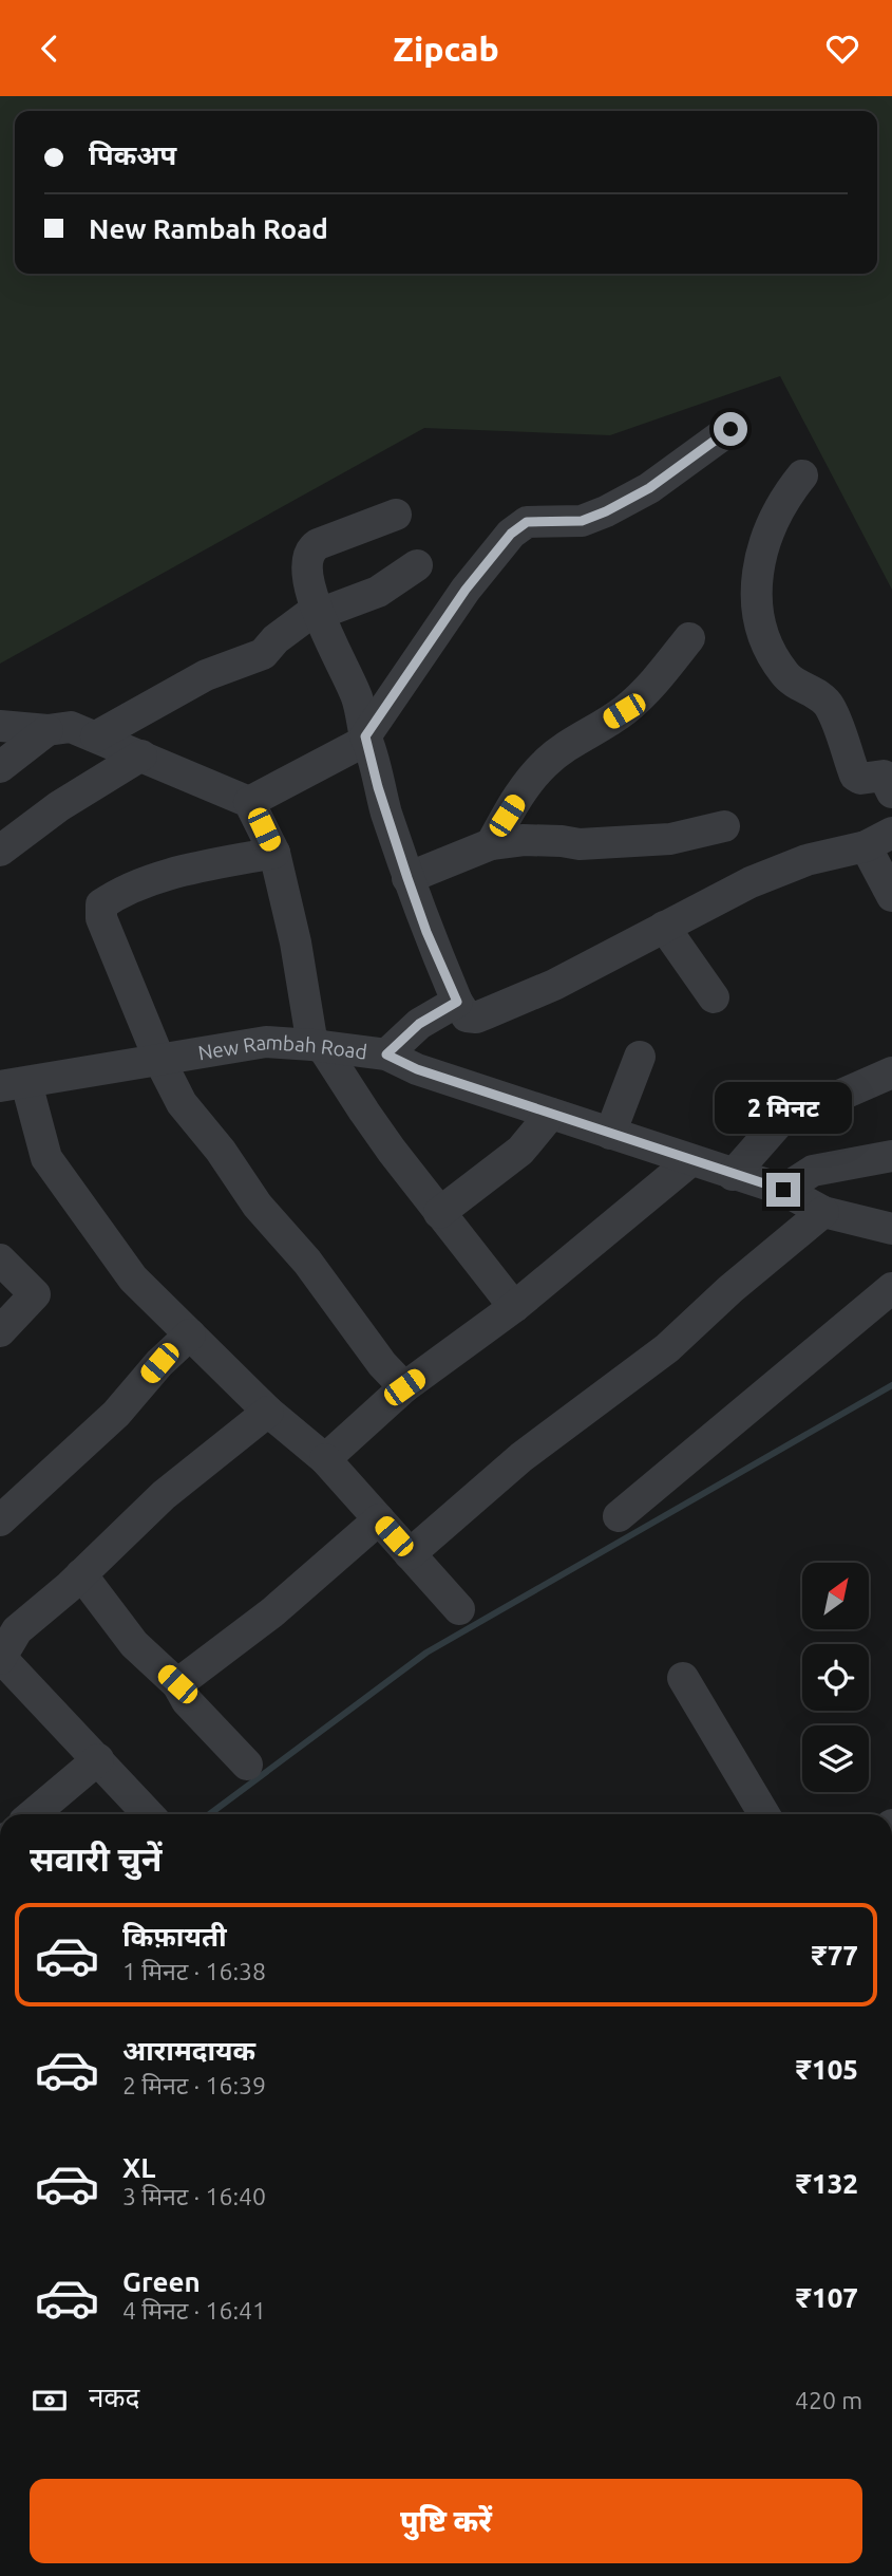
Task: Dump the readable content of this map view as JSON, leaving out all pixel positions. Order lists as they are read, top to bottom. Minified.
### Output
{"streets":{"street":["New Rambah Road"]},"north":"top right","page":{"header":"Zipcab","banner":["पिकअप","New Rambah Road"],"bubble":"2 मिनट","heading":"सवारी चुनें","list":[{"name":"किफ़ायती","note":"1 मिनट · 16:38","value":"₹77"},{"name":"आरामदायक","note":"2 मिनट · 16:39","value":"₹105"},{"name":"XL","note":"3 मिनट · 16:40","value":"₹132"},{"name":"Green","note":"4 मिनट · 16:41","value":"₹107"}],"pay":["नकद","420 m"],"buttons":"पुष्टि करें"}}
